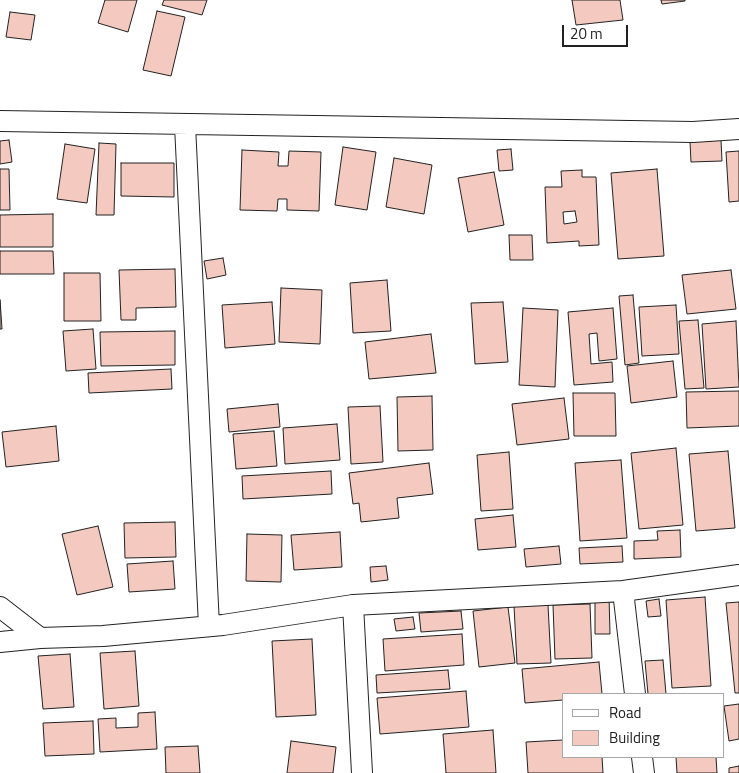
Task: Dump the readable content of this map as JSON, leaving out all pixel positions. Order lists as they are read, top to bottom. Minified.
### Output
{"legend":["Road","Building"],"scale_bar":"20 m"}
